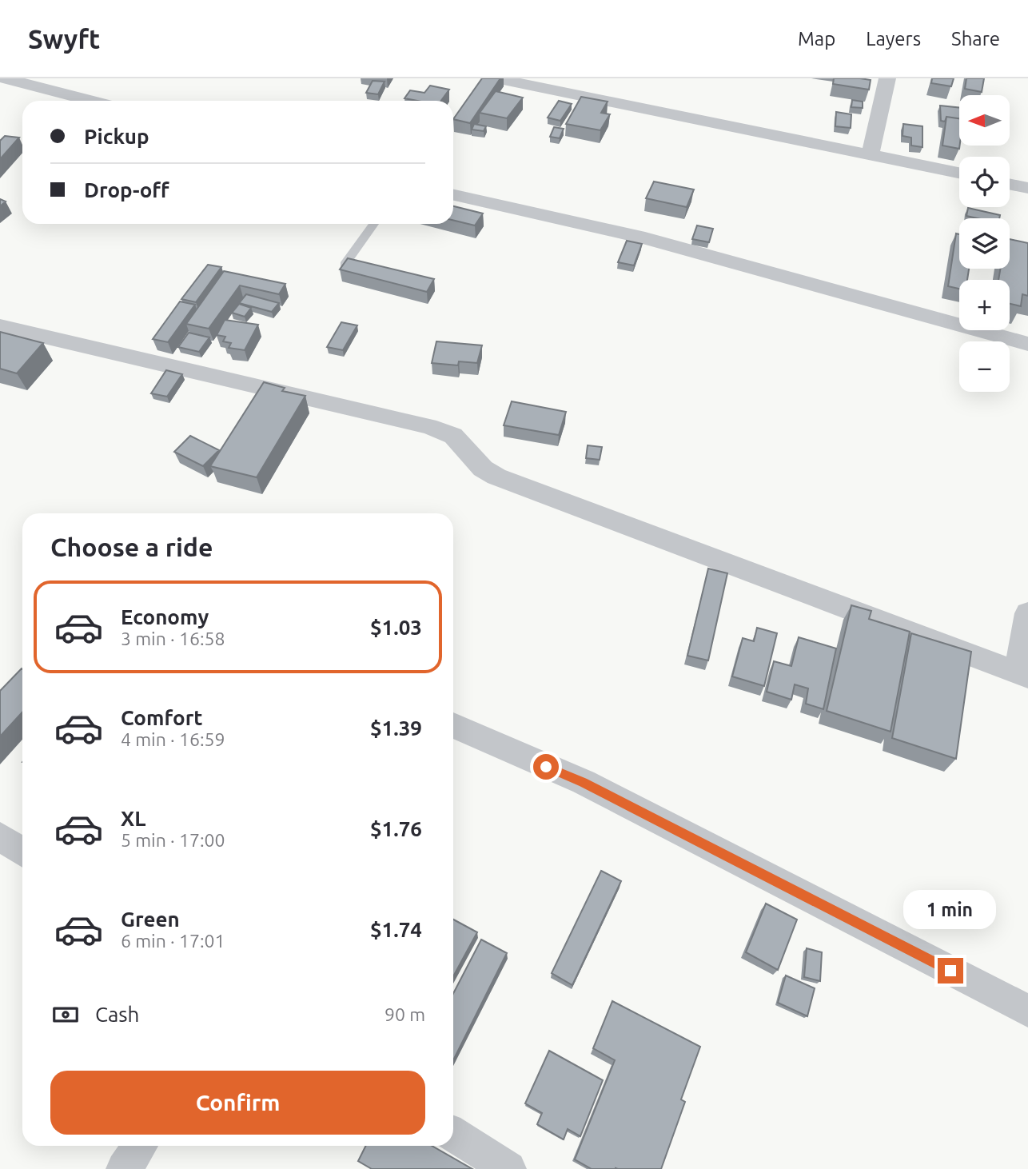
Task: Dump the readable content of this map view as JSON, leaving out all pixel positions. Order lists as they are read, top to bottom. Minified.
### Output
{"north":"left","page":{"header":"Swyft","nav":["Map","Layers","Share"],"map_buttons":["+","−"],"banner":["Pickup","Drop-off"],"heading":"Choose a ride","list":[{"name":"Economy","note":"3 min · 16:58","value":"$1.03"},{"name":"Comfort","note":"4 min · 16:59","value":"$1.39"},{"name":"XL","note":"5 min · 17:00","value":"$1.76"},{"name":"Green","note":"6 min · 17:01","value":"$1.74"}],"bubble":"1 min","pay":["Cash","90 m"],"buttons":"Confirm"}}
